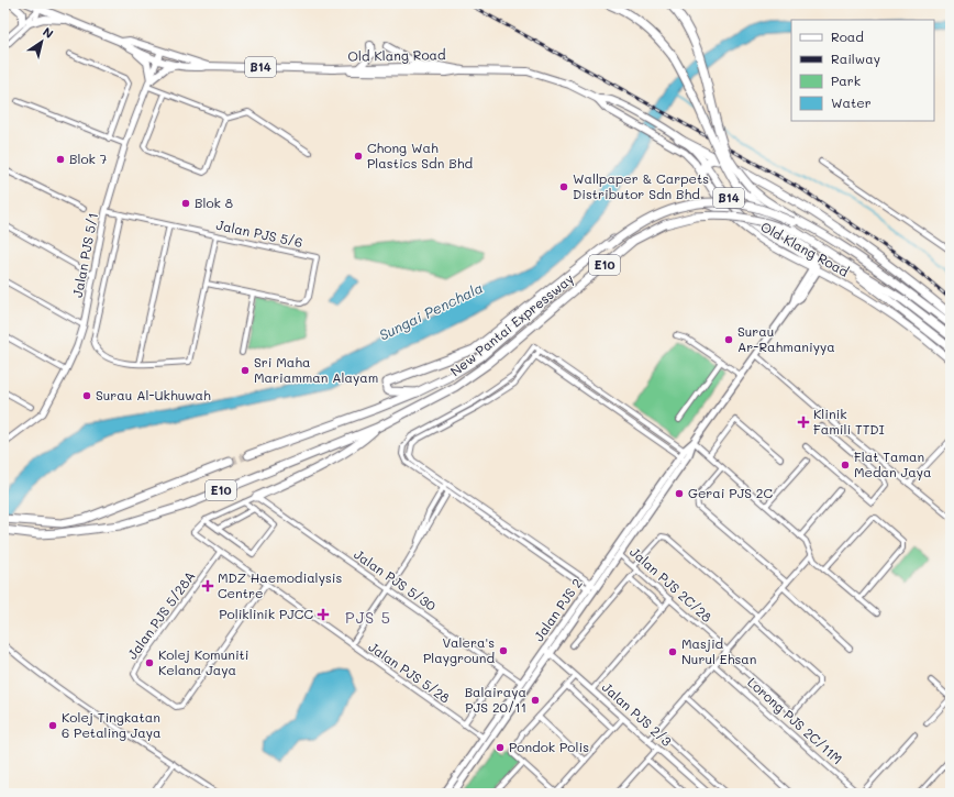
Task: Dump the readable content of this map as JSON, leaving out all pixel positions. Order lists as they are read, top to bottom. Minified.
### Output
{"streets":{"highway":["E10","New Pantai Expressway"],"main road":["Old Klang Road","B14","Jalan PJS 2"],"street":["Jalan PJS 5/6","Jalan PJS 5/1","Jalan PJS 5/30","Jalan PJS 2C/28","Jalan PJS 5/28A","Jalan PJS 5/28","Jalan PJS 2/3","Lorong PJS 2C/11M"]},"crossings":[["Old Klang Road","Jalan PJS 5/1"],["Old Klang Road","Jalan PJS 2"],["Jalan PJS 5/6","Jalan PJS 5/1"],["Jalan PJS 5/30","Jalan PJS 2"],["Jalan PJS 2C/28","Jalan PJS 2"],["Jalan PJS 2","Jalan PJS 5/28"],["Jalan PJS 2","Jalan PJS 2/3"],["Jalan PJS 5/28A","Jalan PJS 5/28"]],"districts":["PJS 5"],"water":["Sungai Penchala"],"places":{"other":["Chong Wah Plastics Sdn Bhd","Blok 7","Wallpaper & Carpets Distributor Sdn Bhd","Blok 8","Surau Ar-Rahmaniyya","Sri Maha Mariamman Alayam","Surau Al-Ukhuwah","Flat Taman Medan Jaya","Gerai PJS 2C","Valera's Playground","Masjid Nurul Ehsan","Kolej Komuniti Kelana Jaya","Balairaya PJS 20/11","Kolej Tingkatan 6 Petaling Jaya","Pondok Polis"],"health":["Klinik Famili TTDI","MDZ Haemodialysis Centre","Poliklinik PJCC"]},"legend":["Road","Railway","Park","Water"],"north":"top right"}
